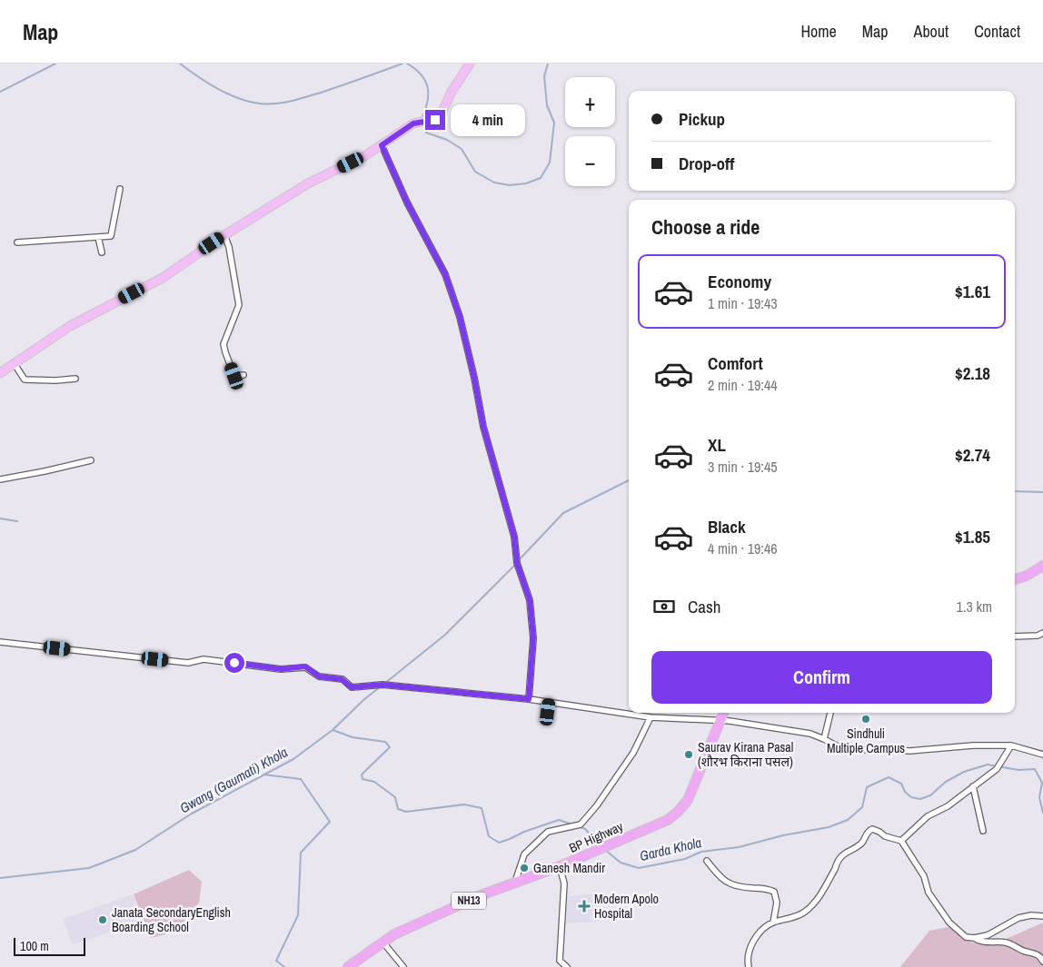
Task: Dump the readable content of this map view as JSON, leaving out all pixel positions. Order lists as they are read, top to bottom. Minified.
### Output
{"streets":{"highway":["BP Highway","NH13"]},"water":["Gwang (Gaumati) Khola","Garda Khola"],"places":{"other":["Sindhuli Multiple Campus","Saurav Kirana Pasal (शौरभ किराना पसल)","Ganesh Mandir","Janata SecondaryEnglish Boarding School"],"health":["Modern Apolo Hospital"]},"scale_bar":"100 m","page":{"header":"Map","nav":["Home","Map","About","Contact"],"map_buttons":["+","−"],"banner":["Pickup","Drop-off"],"bubble":"4 min","heading":"Choose a ride","list":[{"name":"Economy","note":"1 min · 19:43","value":"$1.61"},{"name":"Comfort","note":"2 min · 19:44","value":"$2.18"},{"name":"XL","note":"3 min · 19:45","value":"$2.74"},{"name":"Black","note":"4 min · 19:46","value":"$1.85"}],"pay":["Cash","1.3 km"],"buttons":"Confirm","scale":"100 m"}}
